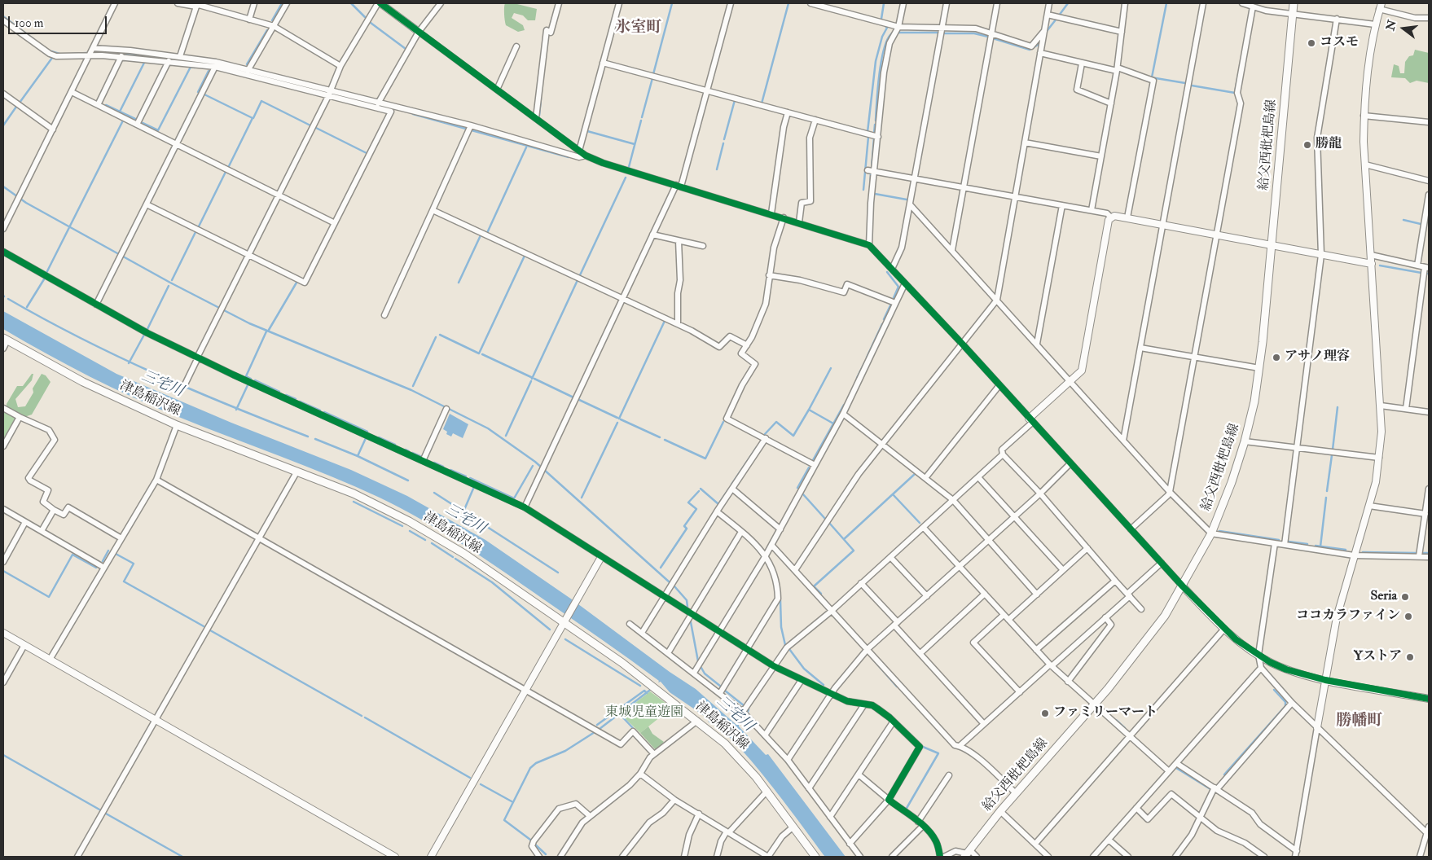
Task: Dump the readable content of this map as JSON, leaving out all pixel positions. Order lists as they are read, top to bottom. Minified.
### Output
{"streets":{"main road":["給父西枇杷島線","津島稲沢線"]},"districts":["氷室町","勝幡町"],"water":["三宅川"],"parks":["東城児童遊園"],"places":["コスモ","勝龍","アサノ理容","Seria","ココカラファイン","Yストア","ファミリーマート"],"scale_bar":"100 m","north":"left"}
